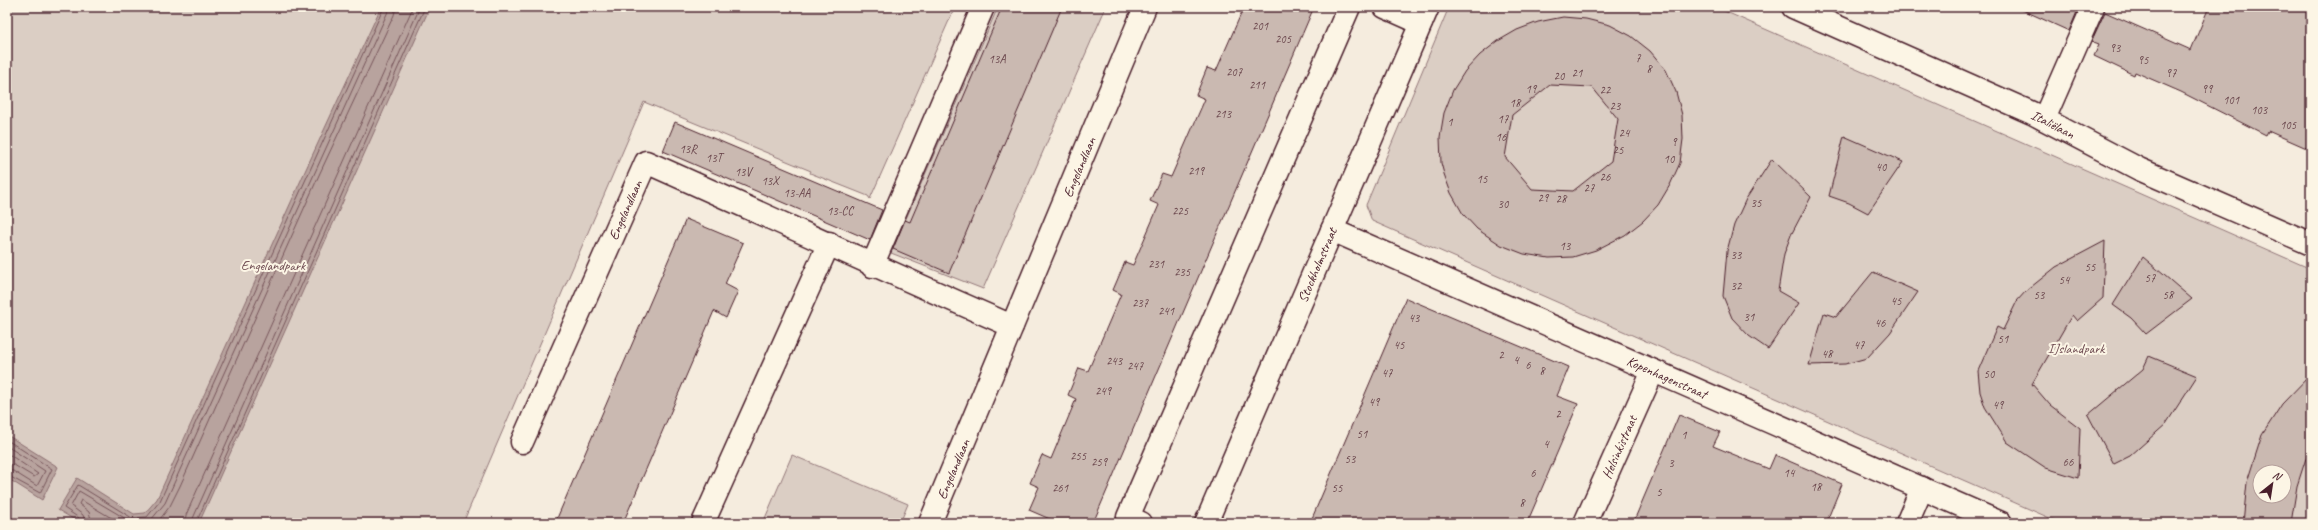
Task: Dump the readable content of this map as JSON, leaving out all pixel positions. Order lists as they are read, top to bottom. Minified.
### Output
{"streets":{"street":["Italiëlaan","Engelandlaan","Stockholmstraat","Kopenhagenstraat","Helsinkistraat"]},"crossings":[["Stockholmstraat","Kopenhagenstraat"],["Kopenhagenstraat","Helsinkistraat"]],"parks":["Engelandpark","IJslandpark"],"house_numbers":["201","205","93","7","13A","95","8","207","21","97","20","211","19","99","22","101","18","23","103","213","17","1","105","24","16","9","13R","25","13T","10","40","219","13V","26","15","13X","27","13-AA","29","28","35","30","13-CC","225","13","33","231","55","235","57","54","32","53","58","45","237","241","31","43","46","51","45","47","48","2","4","243","6","247","8","47","50","249","49","49","2","51","1","4","255","53","259","66","3","6","14","18","261","55","5","8"],"north":"top right"}
